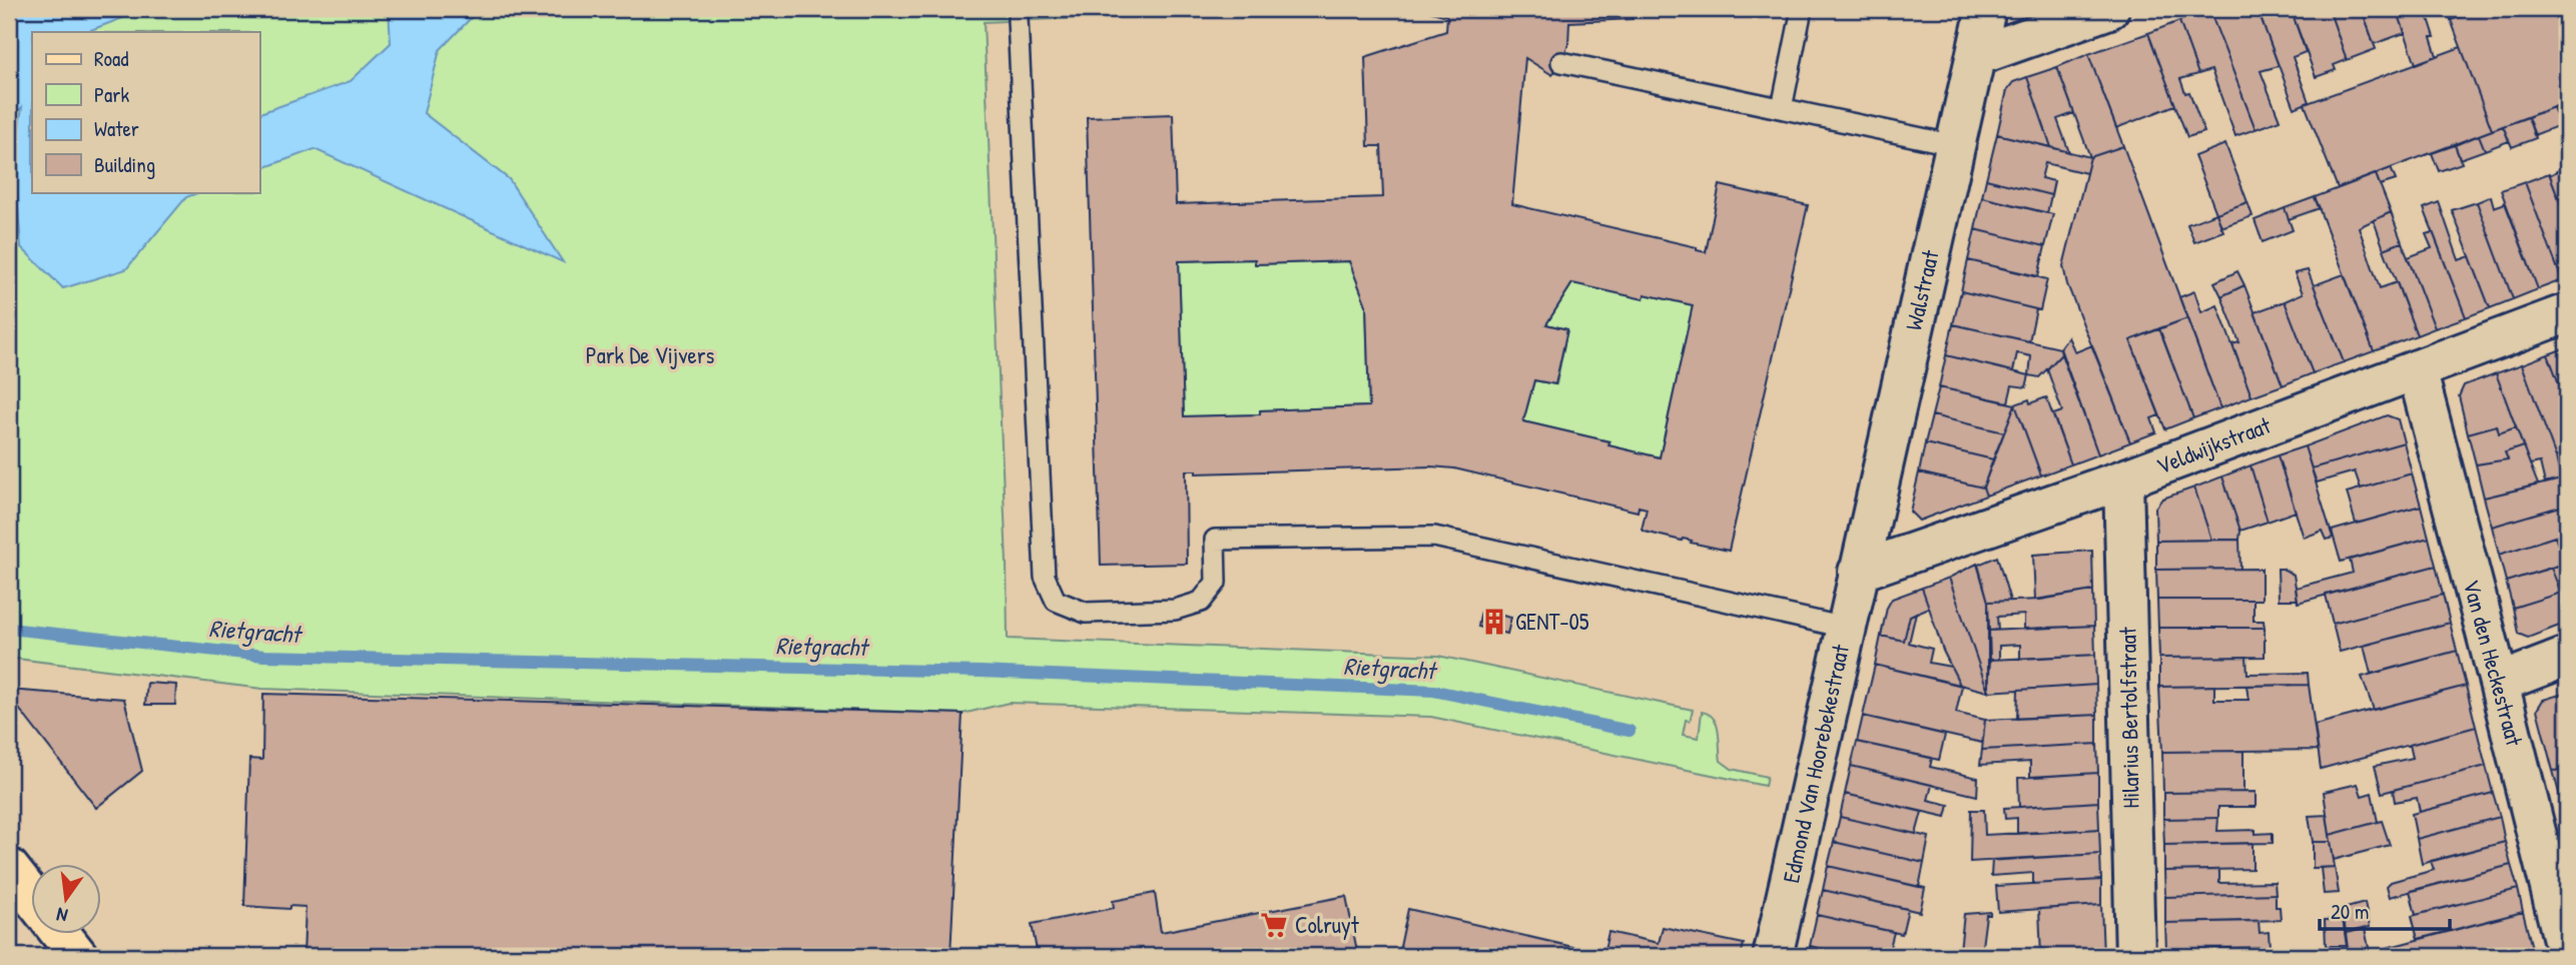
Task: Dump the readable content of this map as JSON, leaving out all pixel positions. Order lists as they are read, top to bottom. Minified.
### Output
{"streets":{"street":["Walstraat","Veldwijkstraat","Van den Heckestraat","Hilarius Bertolfstraat","Edmond Van Hoorebekestraat"]},"crossings":[["Walstraat","Veldwijkstraat"],["Walstraat","Edmond Van Hoorebekestraat"],["Veldwijkstraat","Van den Heckestraat"],["Veldwijkstraat","Hilarius Bertolfstraat"],["Veldwijkstraat","Edmond Van Hoorebekestraat"]],"water":["Rietgracht"],"parks":["Park De Vijvers"],"places":{"building":["GENT-05"],"supermarket":["Colruyt"]},"legend":["Road","Park","Water","Building"],"scale_bar":"20 m","north":"bottom"}
